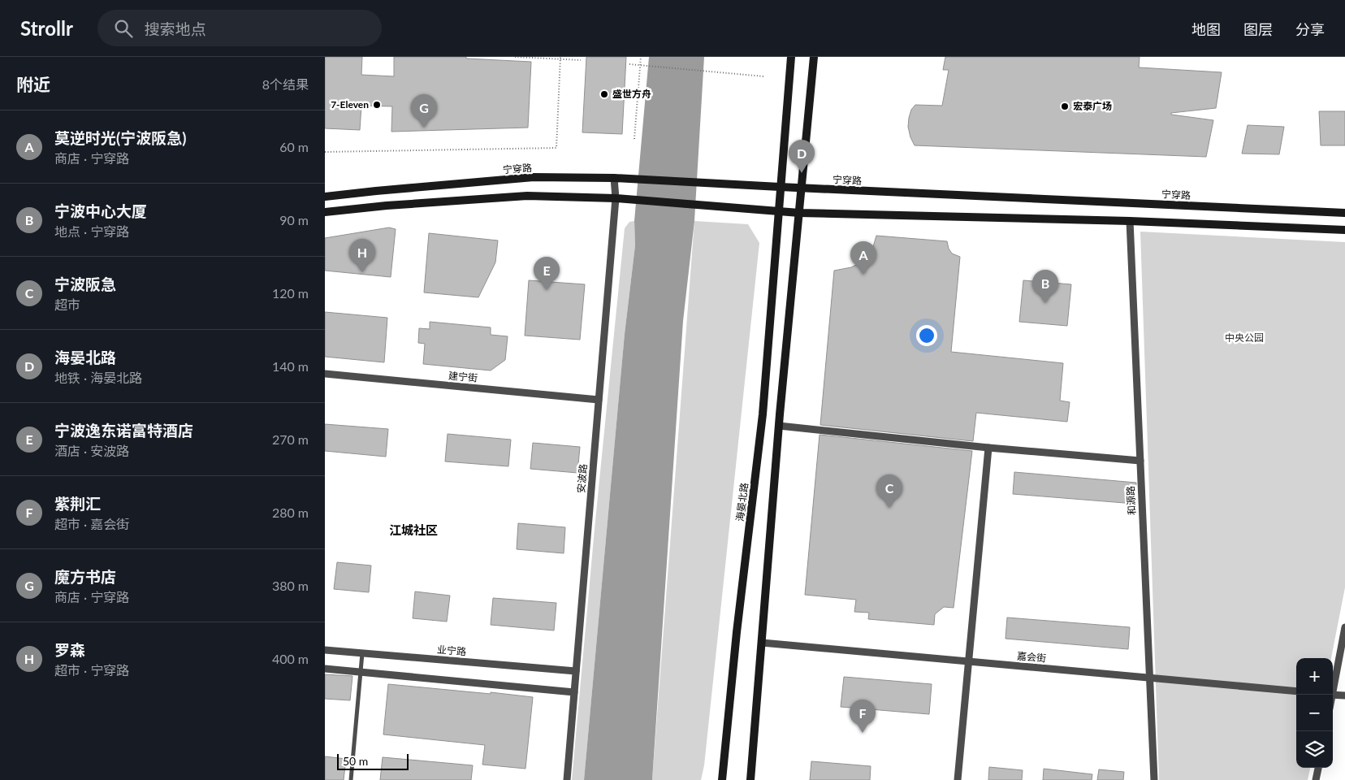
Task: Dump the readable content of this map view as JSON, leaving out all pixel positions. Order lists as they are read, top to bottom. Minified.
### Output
{"streets":{"main road":["宁穿路","海晏北路"],"street":["建宁街","安波路","和源路","业宁路","嘉会街"]},"crossings":[["宁穿路","安波路"],["宁穿路","海晏北路"],["建宁街","安波路"],["安波路","业宁路"],["和源路","嘉会街"]],"districts":["江城社区"],"parks":["中央公园"],"places":["盛世方舟","7-Eleven","宏泰广场"],"scale_bar":"50 m","page":{"header":"Strollr","search":"搜索地点","nav":["地图","图层","分享"],"heading":["附近","8个结果"],"pins":["G","D","H","A","E","B","C","F"],"list":[{"mark":"A","name":"莫逆时光(宁波阪急)","note":"商店 · 宁穿路","value":"60 m"},{"mark":"B","name":"宁波中心大厦","note":"地点 · 宁穿路","value":"90 m"},{"mark":"C","name":"宁波阪急","note":"超市","value":"120 m"},{"mark":"D","name":"海晏北路","note":"地铁 · 海晏北路","value":"140 m"},{"mark":"E","name":"宁波逸东诺富特酒店","note":"酒店 · 安波路","value":"270 m"},{"mark":"F","name":"紫荆汇","note":"超市 · 嘉会街","value":"280 m"},{"mark":"G","name":"魔方书店","note":"商店 · 宁穿路","value":"380 m"},{"mark":"H","name":"罗森","note":"超市 · 宁穿路","value":"400 m"}],"map_buttons":["+","−"],"scale":"50 m"}}
